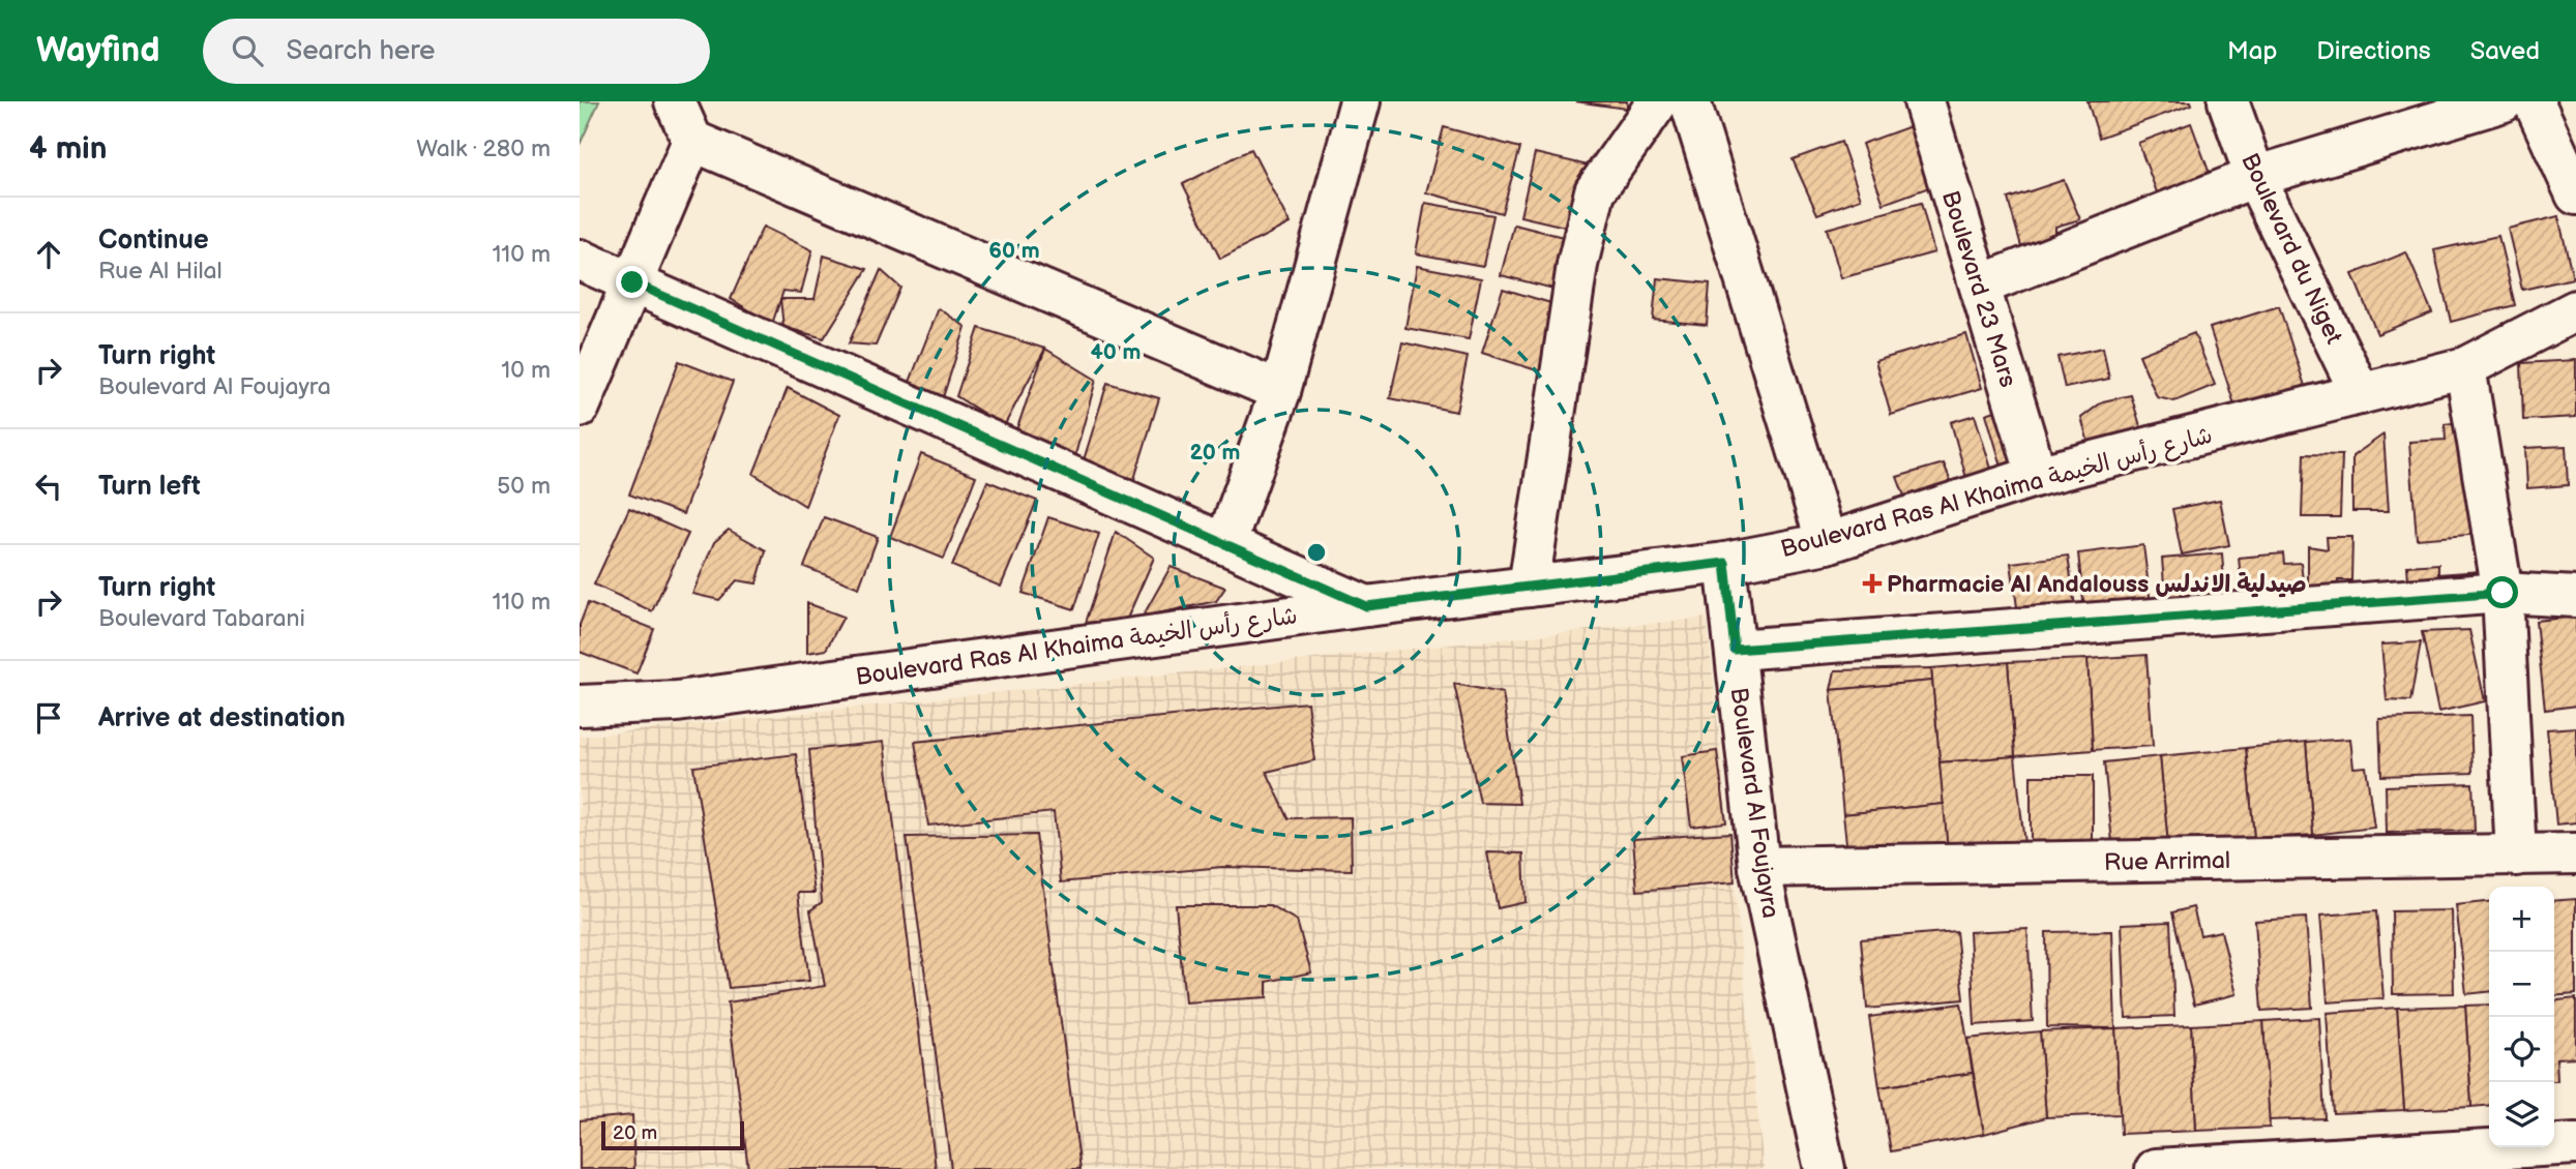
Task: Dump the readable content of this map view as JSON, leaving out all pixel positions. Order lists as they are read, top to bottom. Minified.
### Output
{"streets":{"street":["Boulevard du Niget","Boulevard 23 Mars","Boulevard Ras Al Khaima شارع رأس الخيمة","Boulevard Al Foujayra","Rue Arrimal"]},"crossings":[["Boulevard du Niget","Boulevard Ras Al Khaima شارع رأس الخيمة"],["Boulevard 23 Mars","Boulevard Ras Al Khaima شارع رأس الخيمة"],["Boulevard Ras Al Khaima شارع رأس الخيمة","Boulevard Al Foujayra"],["Boulevard Al Foujayra","Rue Arrimal"]],"places":{"health":["Pharmacie Al Andalouss صيدلية الاندلس"]},"scale_bar":"20 m","page":{"header":"Wayfind","search":"Search here","nav":["Map","Directions","Saved"],"heading":["4 min","Walk · 280 m"],"list":[["Continue","Rue Al Hilal","110 m"],["Turn right","Boulevard Al Foujayra","10 m"],["Turn left","50 m"],["Turn right","Boulevard Tabarani","110 m"],"Arrive at destination"],"map_buttons":["+","−"],"scale":"20 m"},"rings":["60 m","40 m","20 m"]}
